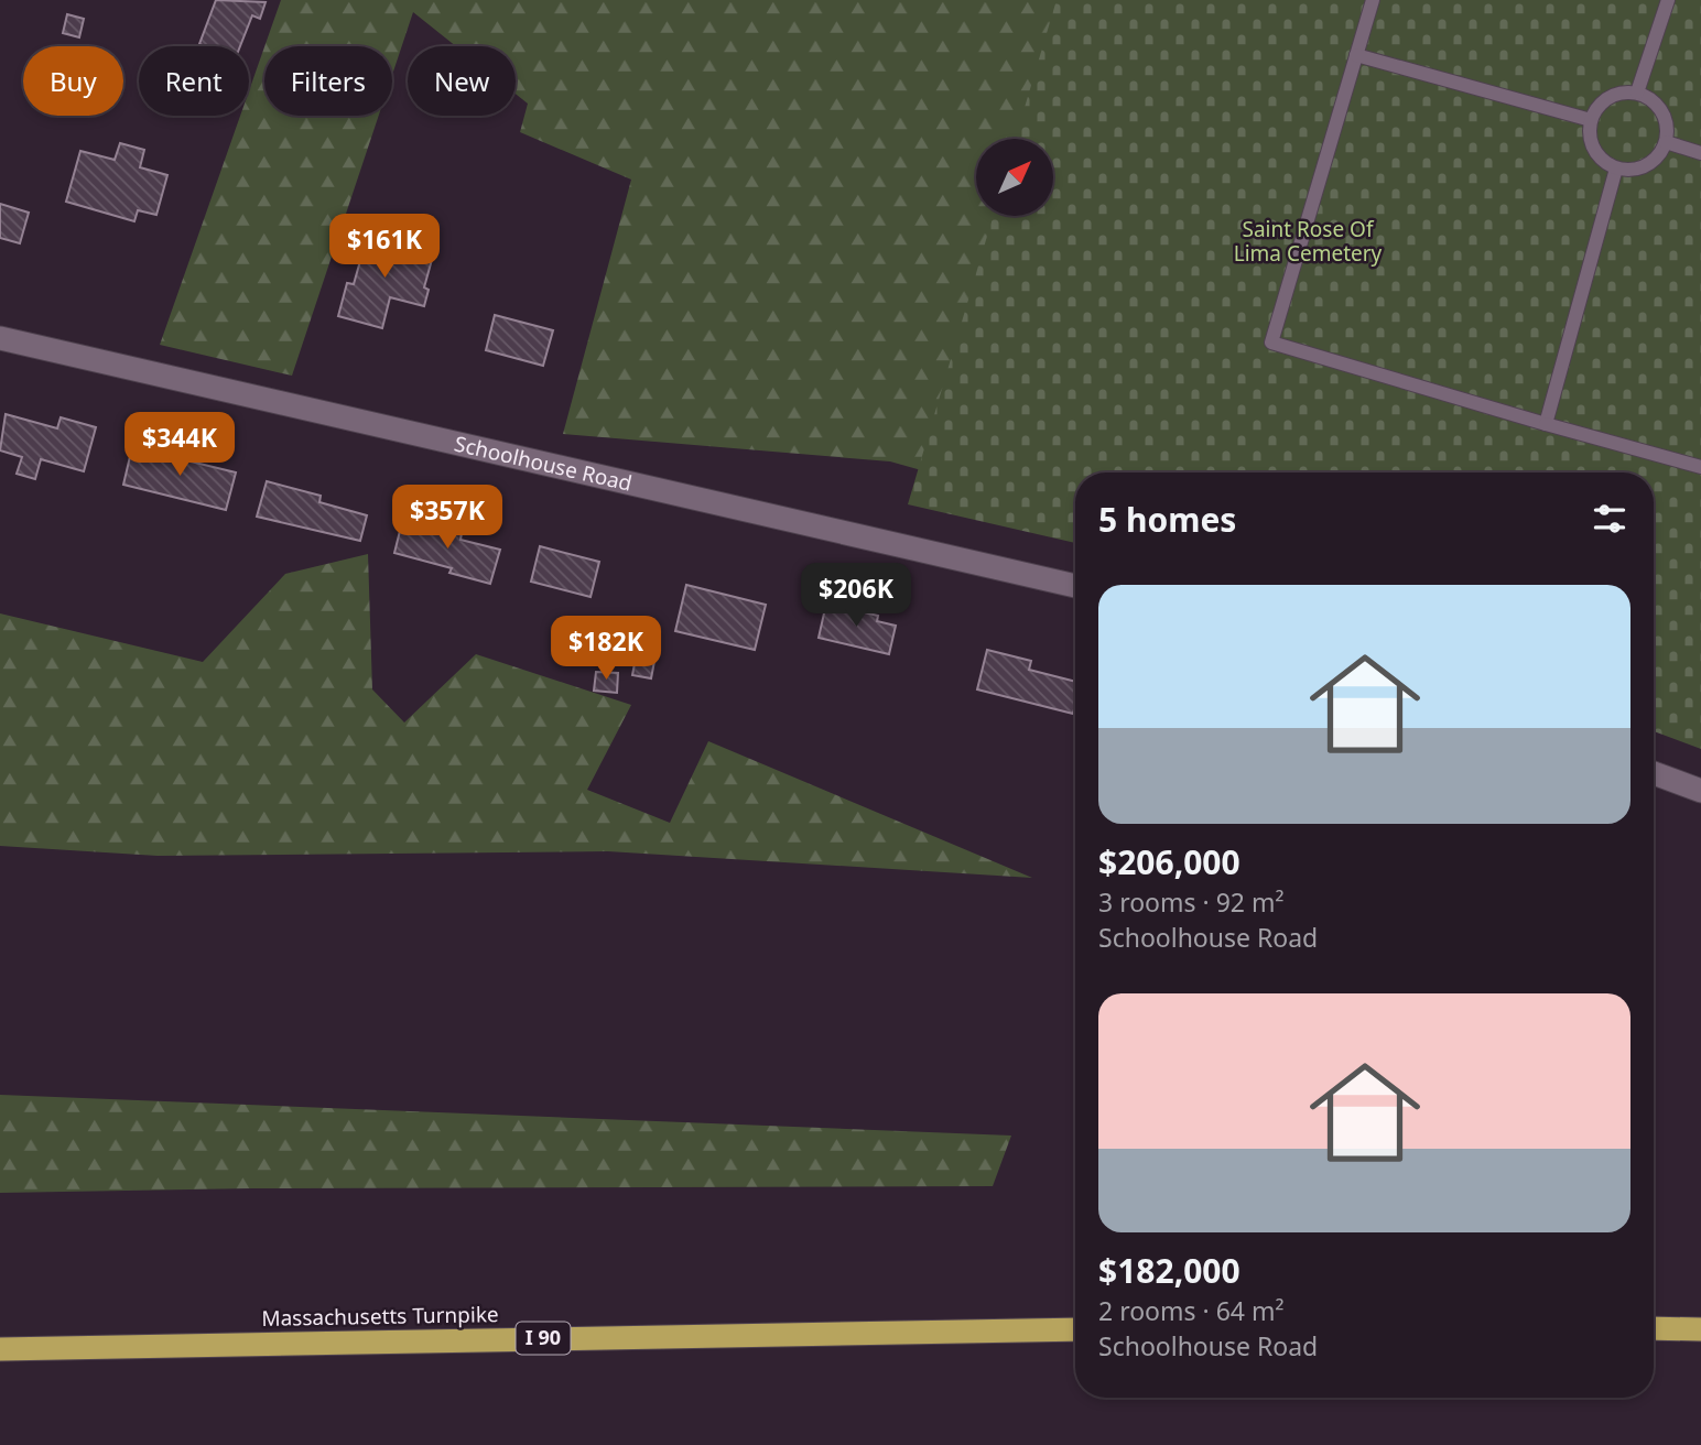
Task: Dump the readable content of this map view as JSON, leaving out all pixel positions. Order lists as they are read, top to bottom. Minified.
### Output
{"streets":{"highway":["Massachusetts Turnpike","I 90"],"street":["Schoolhouse Road"]},"parks":["Saint Rose Of Lima Cemetery"],"north":"top right","page":{"chip":["Buy","Rent","Filters","New"],"price":["$161K","$344K","$357K","$206K","$182K"],"heading":"5 homes","list":[{"name":"$206,000","note":"3 rooms · 92 m² · Schoolhouse Road"},{"name":"$182,000","note":"2 rooms · 64 m² · Schoolhouse Road"}]}}
